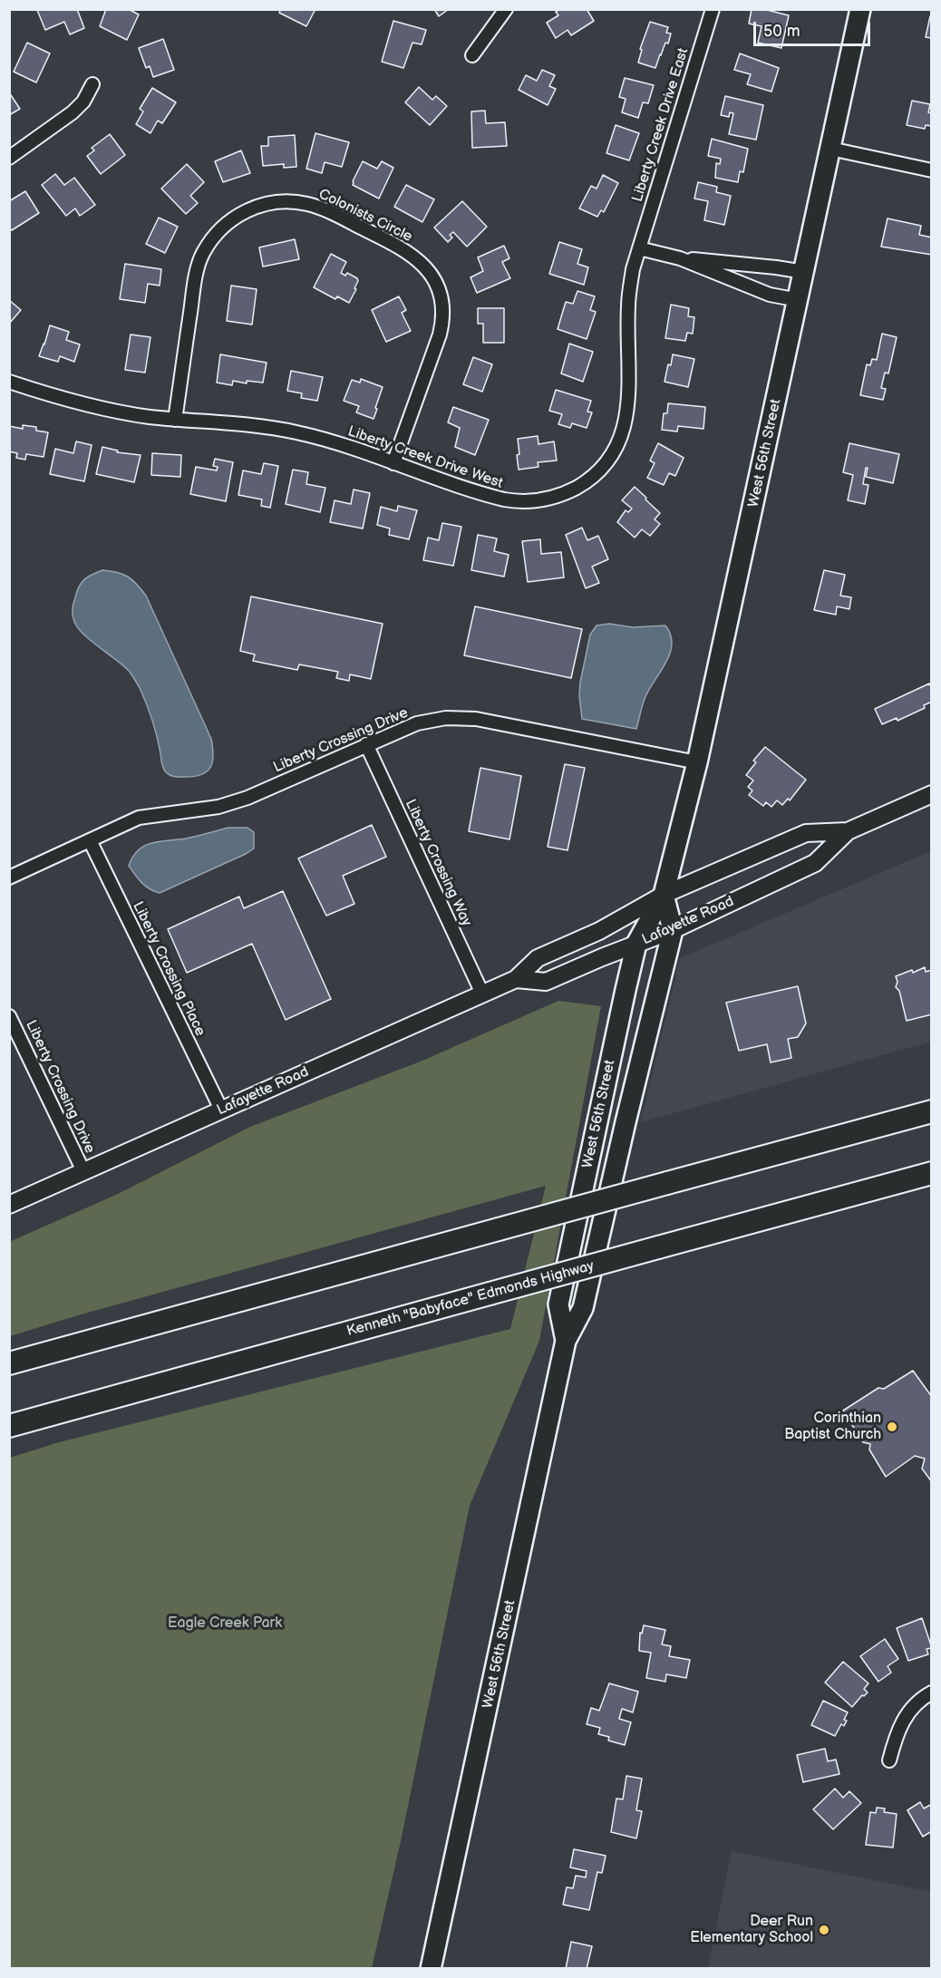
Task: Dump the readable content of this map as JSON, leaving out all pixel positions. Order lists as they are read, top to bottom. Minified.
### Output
{"streets":{"highway":["Kenneth \"Babyface\" Edmonds Highway"],"main road":["West 56th Street","Lafayette Road"],"street":["Liberty Creek Drive East","Colonists Circle","Liberty Creek Drive West","Liberty Crossing Drive","Liberty Crossing Way","Liberty Crossing Place"]},"crossings":[["Liberty Creek Drive East","Liberty Creek Drive West"],["Colonists Circle","Liberty Creek Drive West"],["West 56th Street","Liberty Crossing Drive"],["West 56th Street","Lafayette Road"],["Liberty Crossing Drive","Liberty Crossing Way"],["Liberty Crossing Drive","Lafayette Road"],["Liberty Crossing Drive","Liberty Crossing Place"],["Liberty Crossing Way","Lafayette Road"],["Lafayette Road","Liberty Crossing Place"]],"parks":["Eagle Creek Park"],"places":["Corinthian Baptist Church","Deer Run Elementary School"],"scale_bar":"50 m"}
